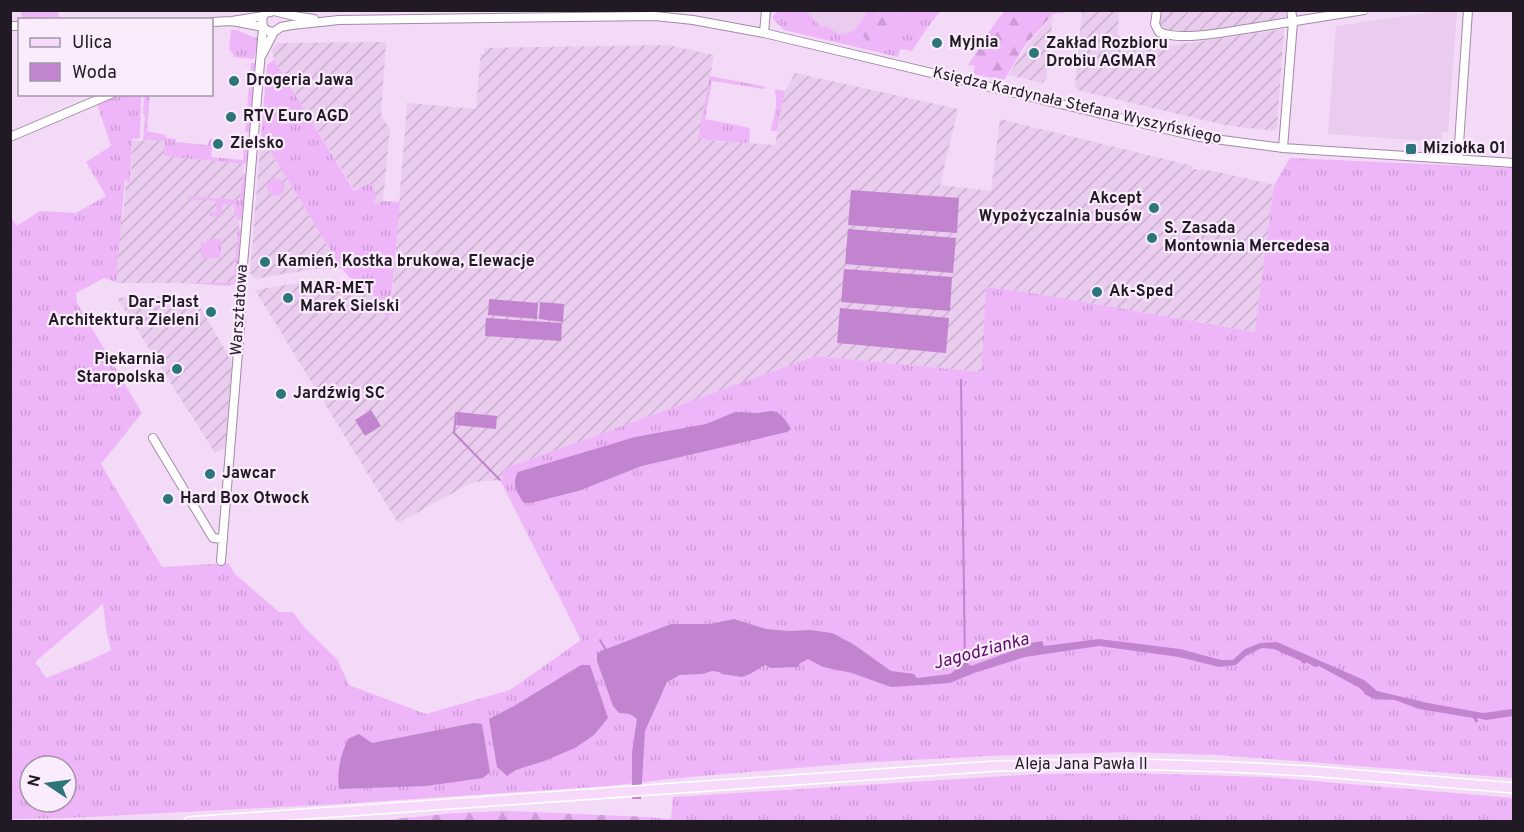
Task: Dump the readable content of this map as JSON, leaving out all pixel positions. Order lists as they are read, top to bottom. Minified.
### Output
{"streets":{"main road":["Aleja Jana Pawła II"],"street":["Księdza Kardynała Stefana Wyszyńskiego","Warsztatowa"]},"water":["Jagodzianka"],"places":{"other":["Myjnia","Zakład Rozbioru Drobiu AGMAR","Drogeria Jawa","RTV Euro AGD","Zielsko","Akcept Wypożyczalnia busów","S. Zasada Montownia Mercedesa","Kamień, Kostka brukowa, Elewacje","Ak-Sped","MAR-MET Marek Sielski","Dar-Plast Architektura Zieleni","Piekarnia Staropolska","Jardźwig SC","Jawcar","Hard Box Otwock"],"transit":["Miziołka 01"]},"legend":["Ulica","Woda"],"north":"left"}
